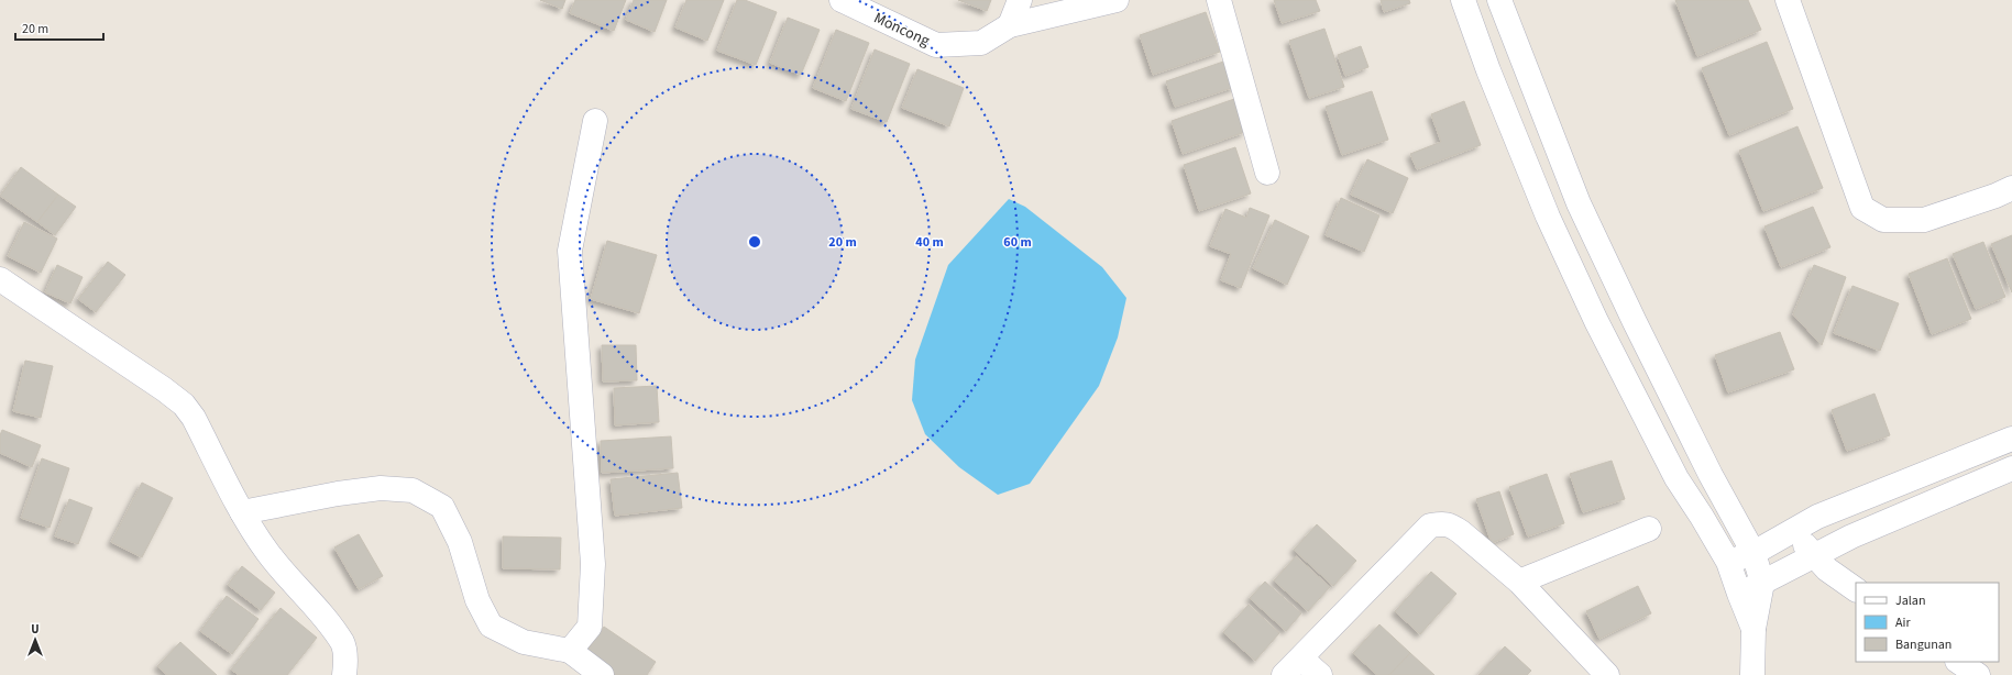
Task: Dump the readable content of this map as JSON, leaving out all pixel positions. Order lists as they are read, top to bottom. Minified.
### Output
{"streets":{"street":["Moncong"]},"legend":["Jalan","Air","Bangunan"],"scale_bar":"20 m","north":"top","rings":["20 m","40 m","60 m"]}
